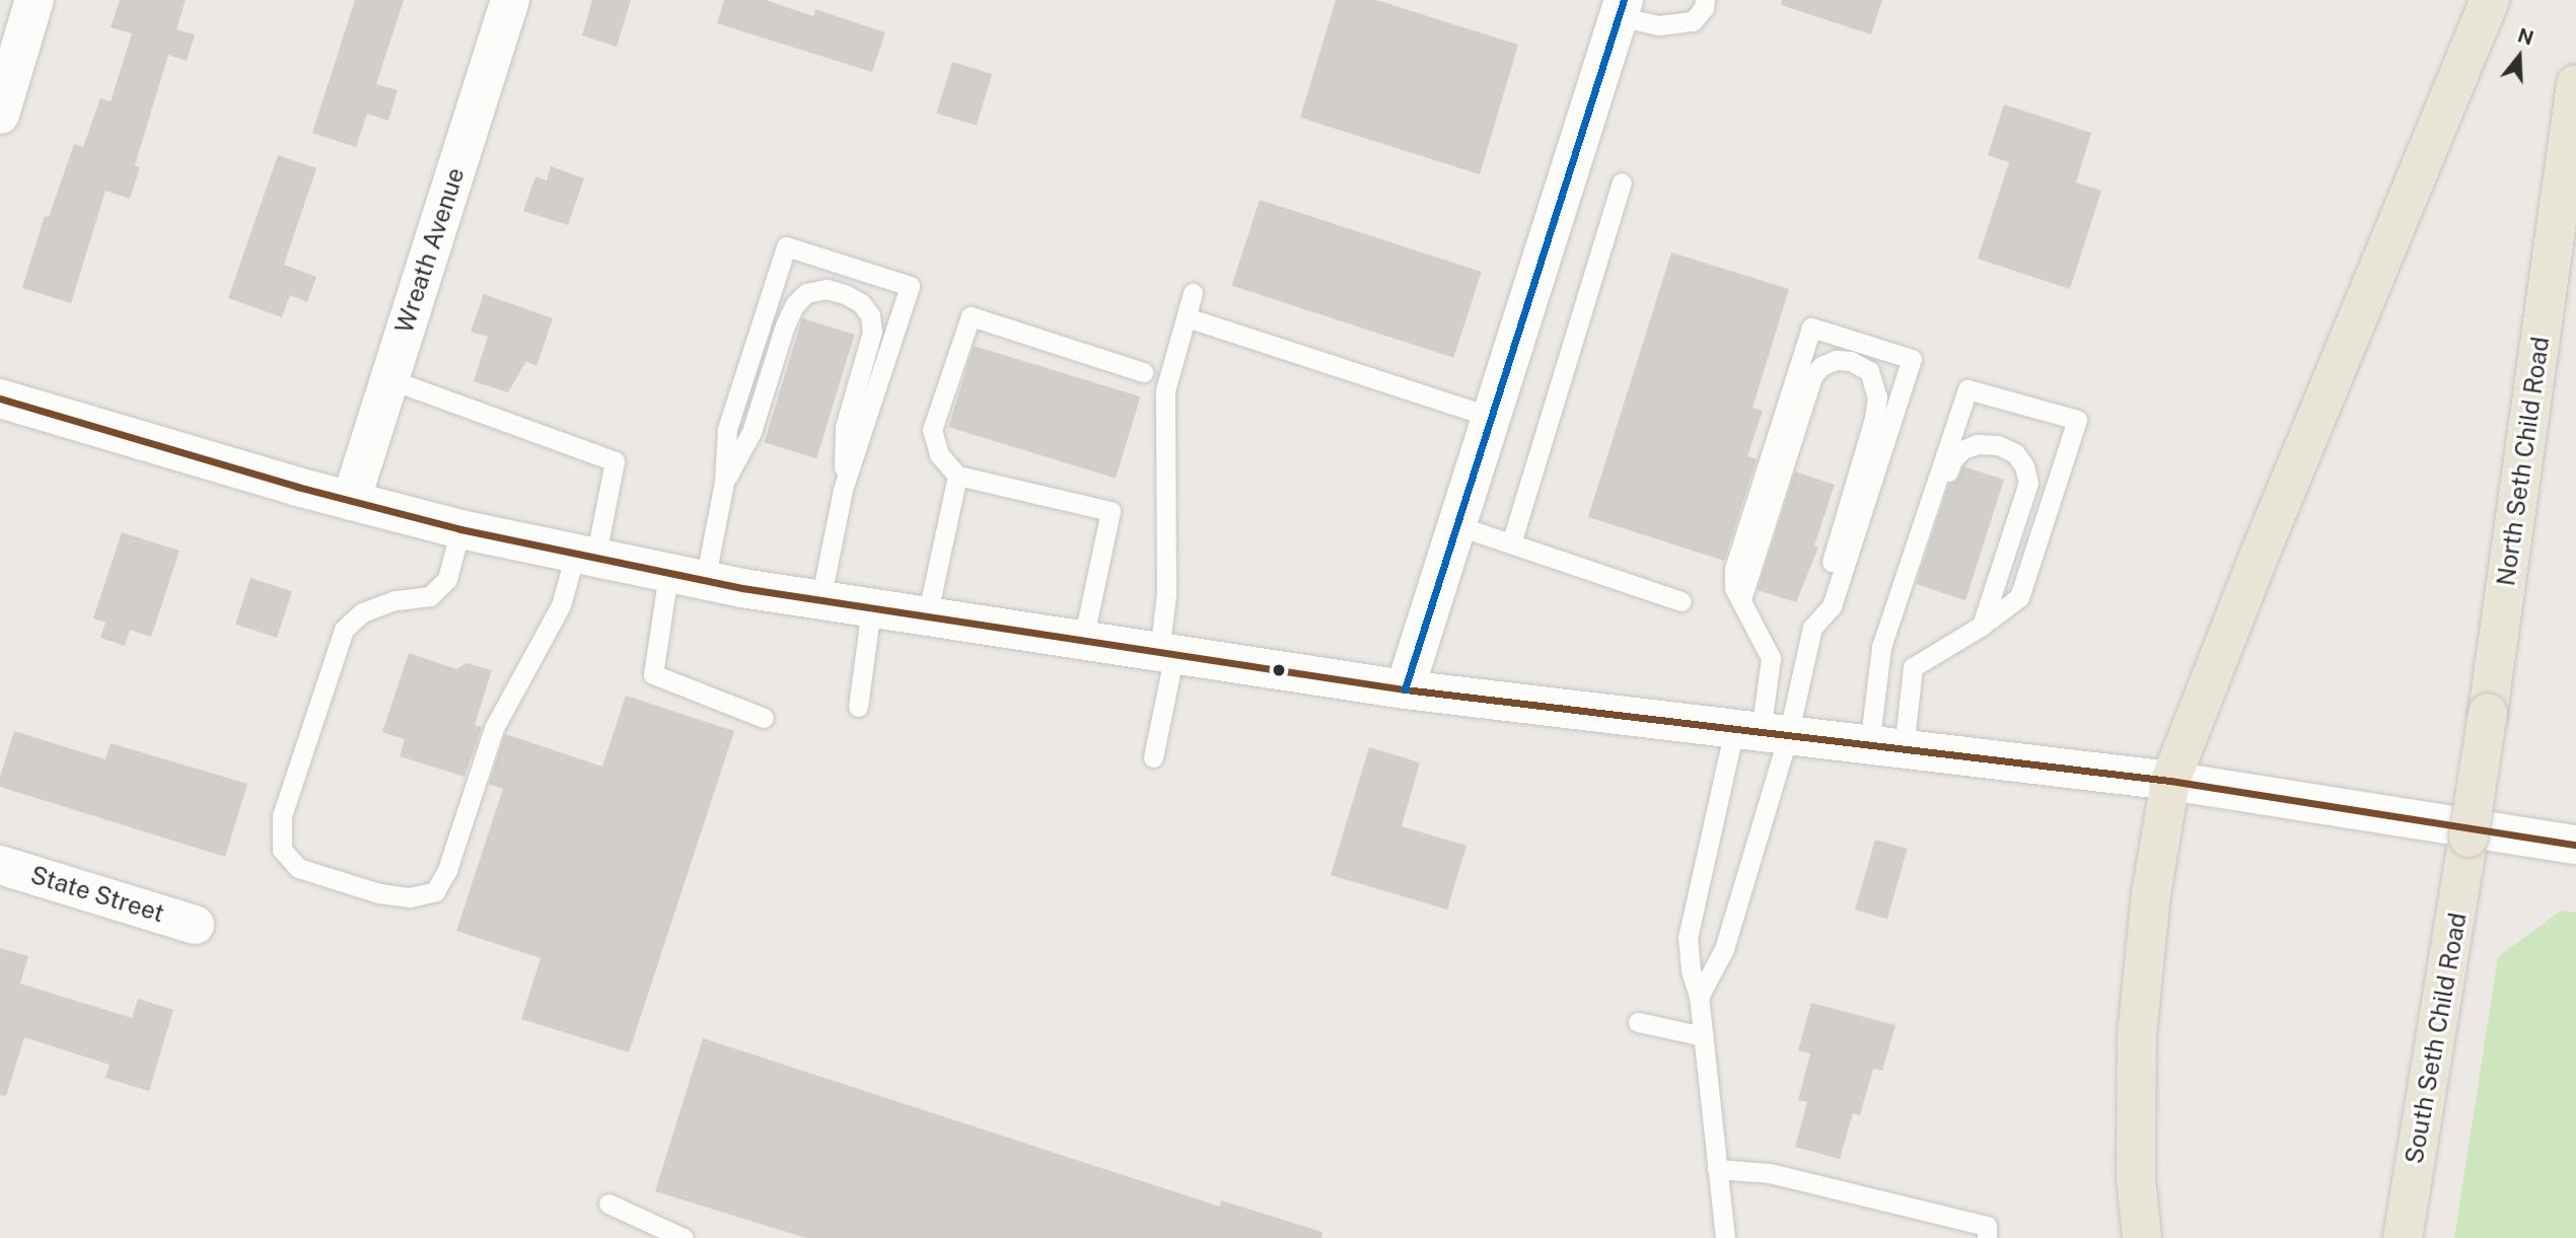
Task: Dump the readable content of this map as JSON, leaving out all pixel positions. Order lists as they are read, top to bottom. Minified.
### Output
{"streets":{"main road":["Wreath Avenue","North Seth Child Road","State Street","South Seth Child Road"]},"crossings":[["North Seth Child Road","South Seth Child Road"]],"north":"top"}
